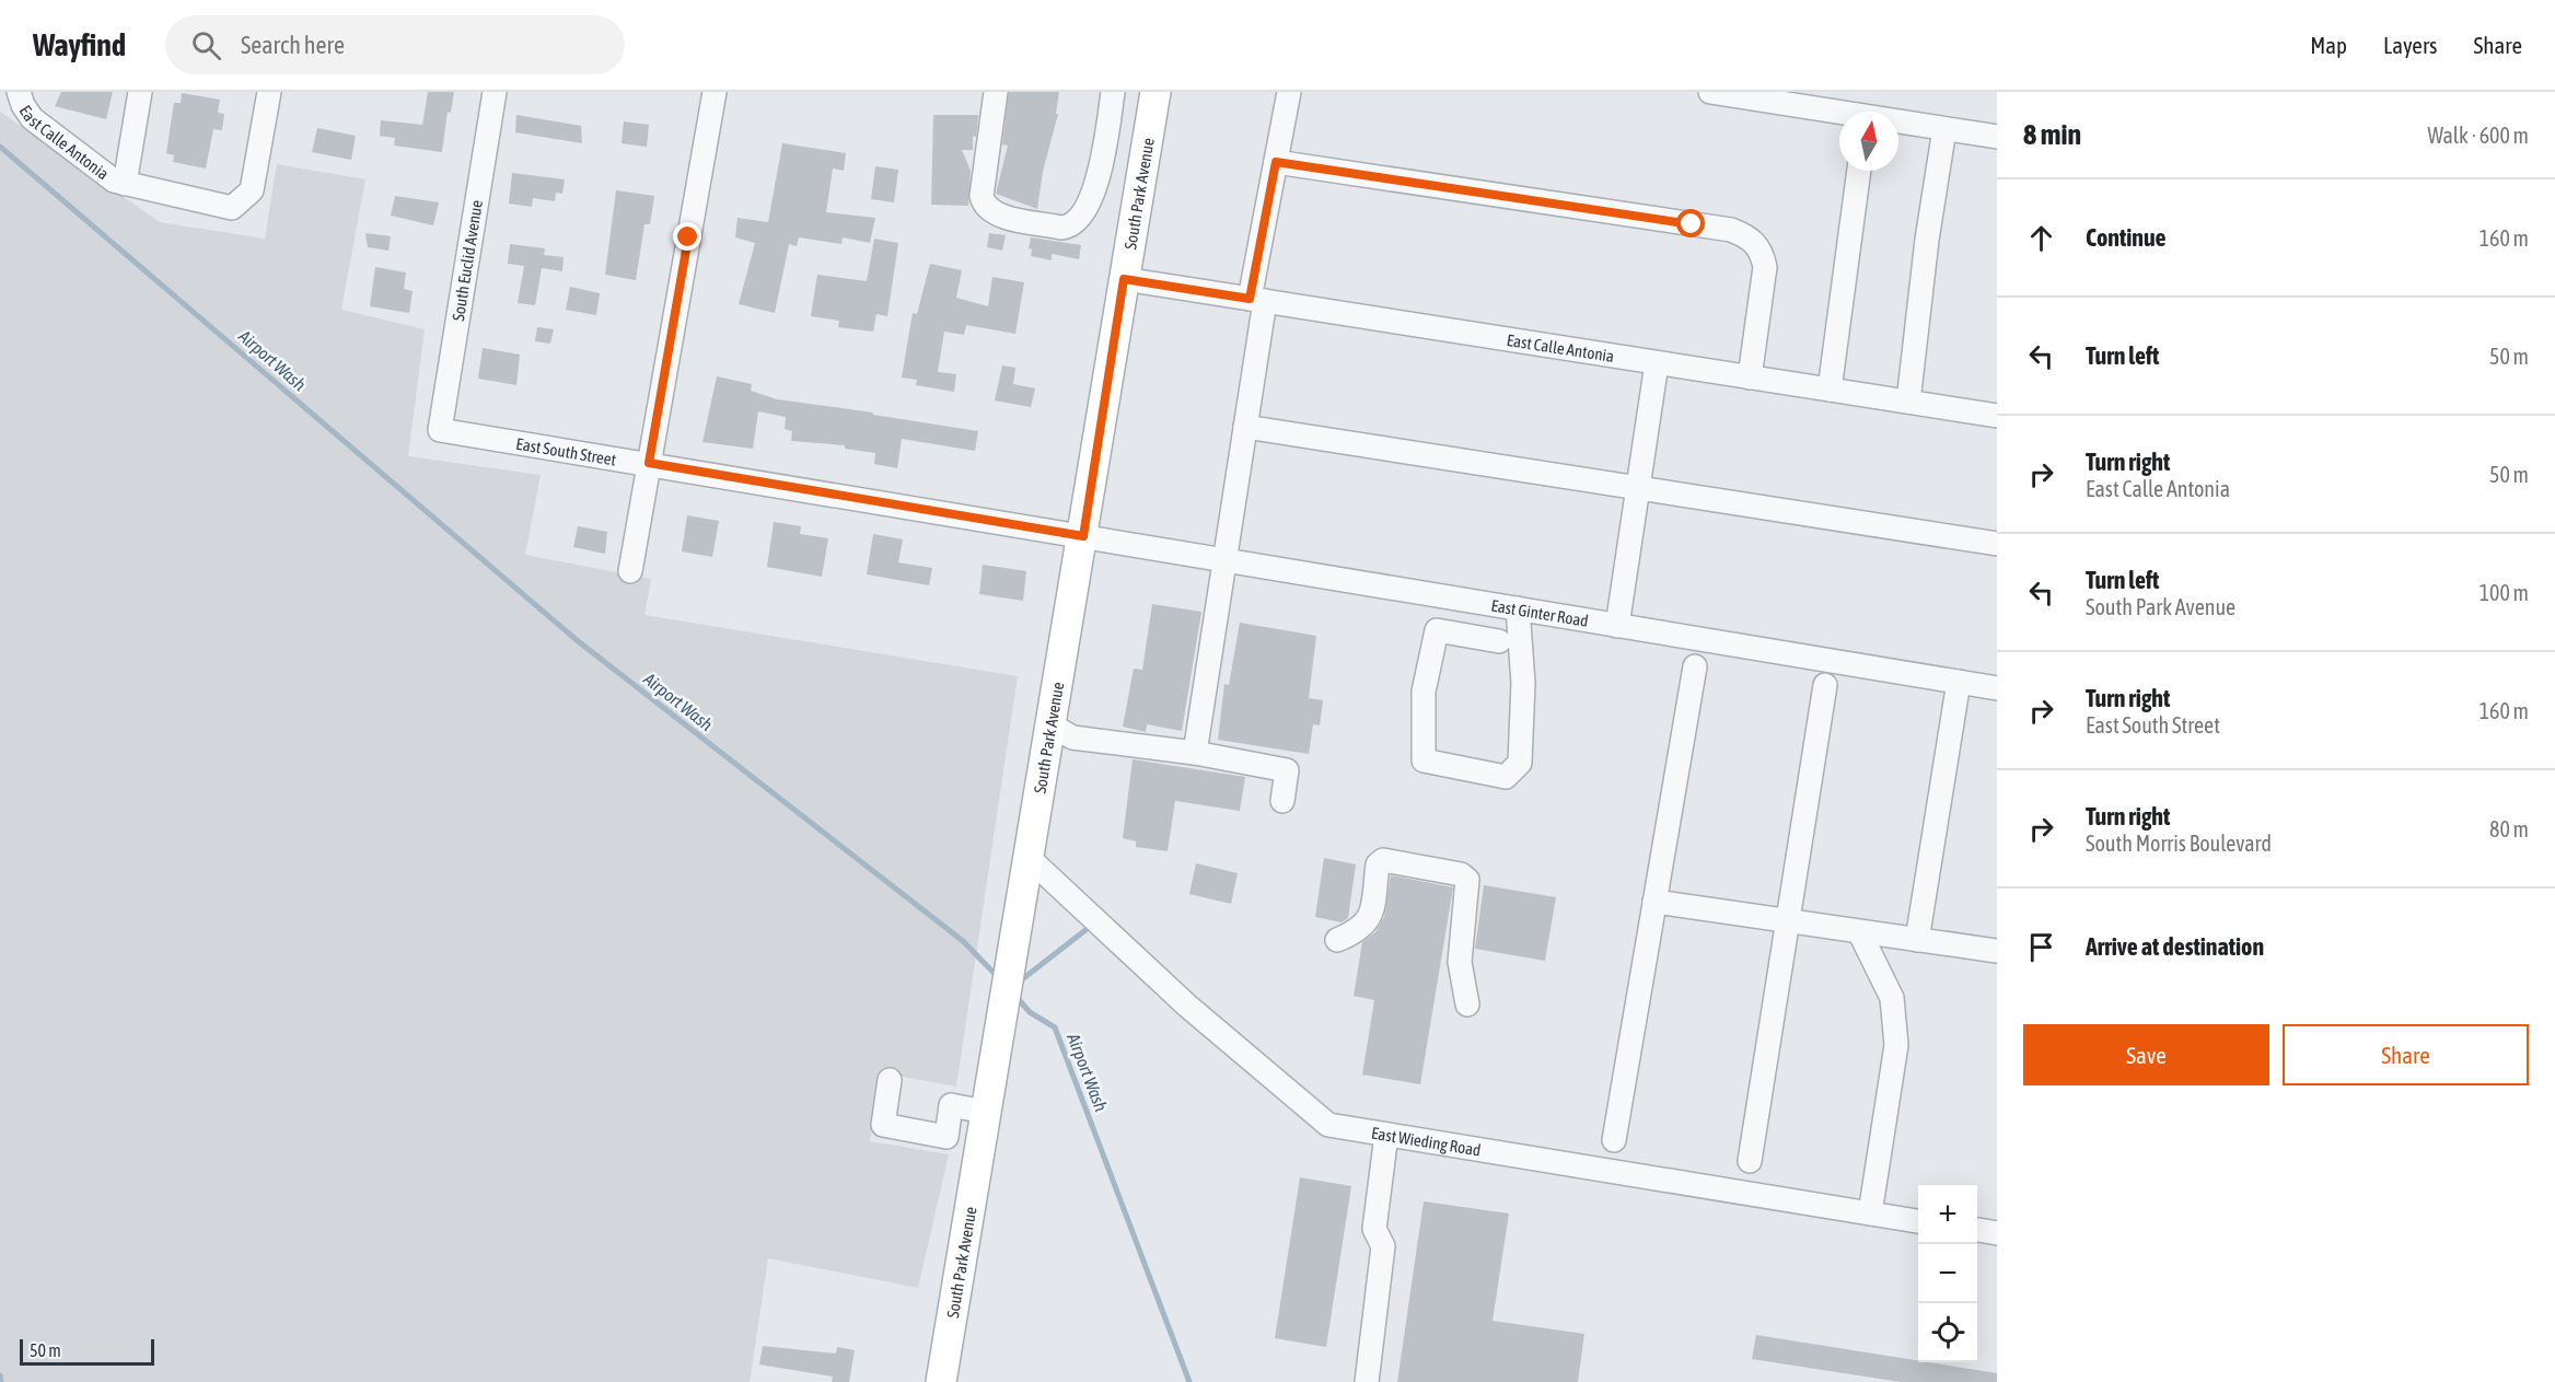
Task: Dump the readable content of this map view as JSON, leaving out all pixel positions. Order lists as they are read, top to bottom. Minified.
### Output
{"streets":{"main road":["South Park Avenue"],"street":["East Calle Antonia","South Euclid Avenue","East South Street","East Ginter Road","East Wieding Road"]},"crossings":[["East Calle Antonia","South Park Avenue"],["South Park Avenue","East South Street"],["South Park Avenue","East Ginter Road"],["South Park Avenue","East Wieding Road"],["South Euclid Avenue","East South Street"],["East South Street","East Ginter Road"]],"water":["Airport Wash"],"scale_bar":"50 m","north":"top","page":{"header":"Wayfind","search":"Search here","nav":["Map","Layers","Share"],"heading":["8 min","Walk · 600 m"],"list":[["Continue","160 m"],["Turn left","50 m"],["Turn right","East Calle Antonia","50 m"],["Turn left","South Park Avenue","100 m"],["Turn right","East South Street","160 m"],["Turn right","South Morris Boulevard","80 m"],"Arrive at destination"],"buttons":["Save","Share"],"map_buttons":["+","−"],"scale":"50 m"}}
